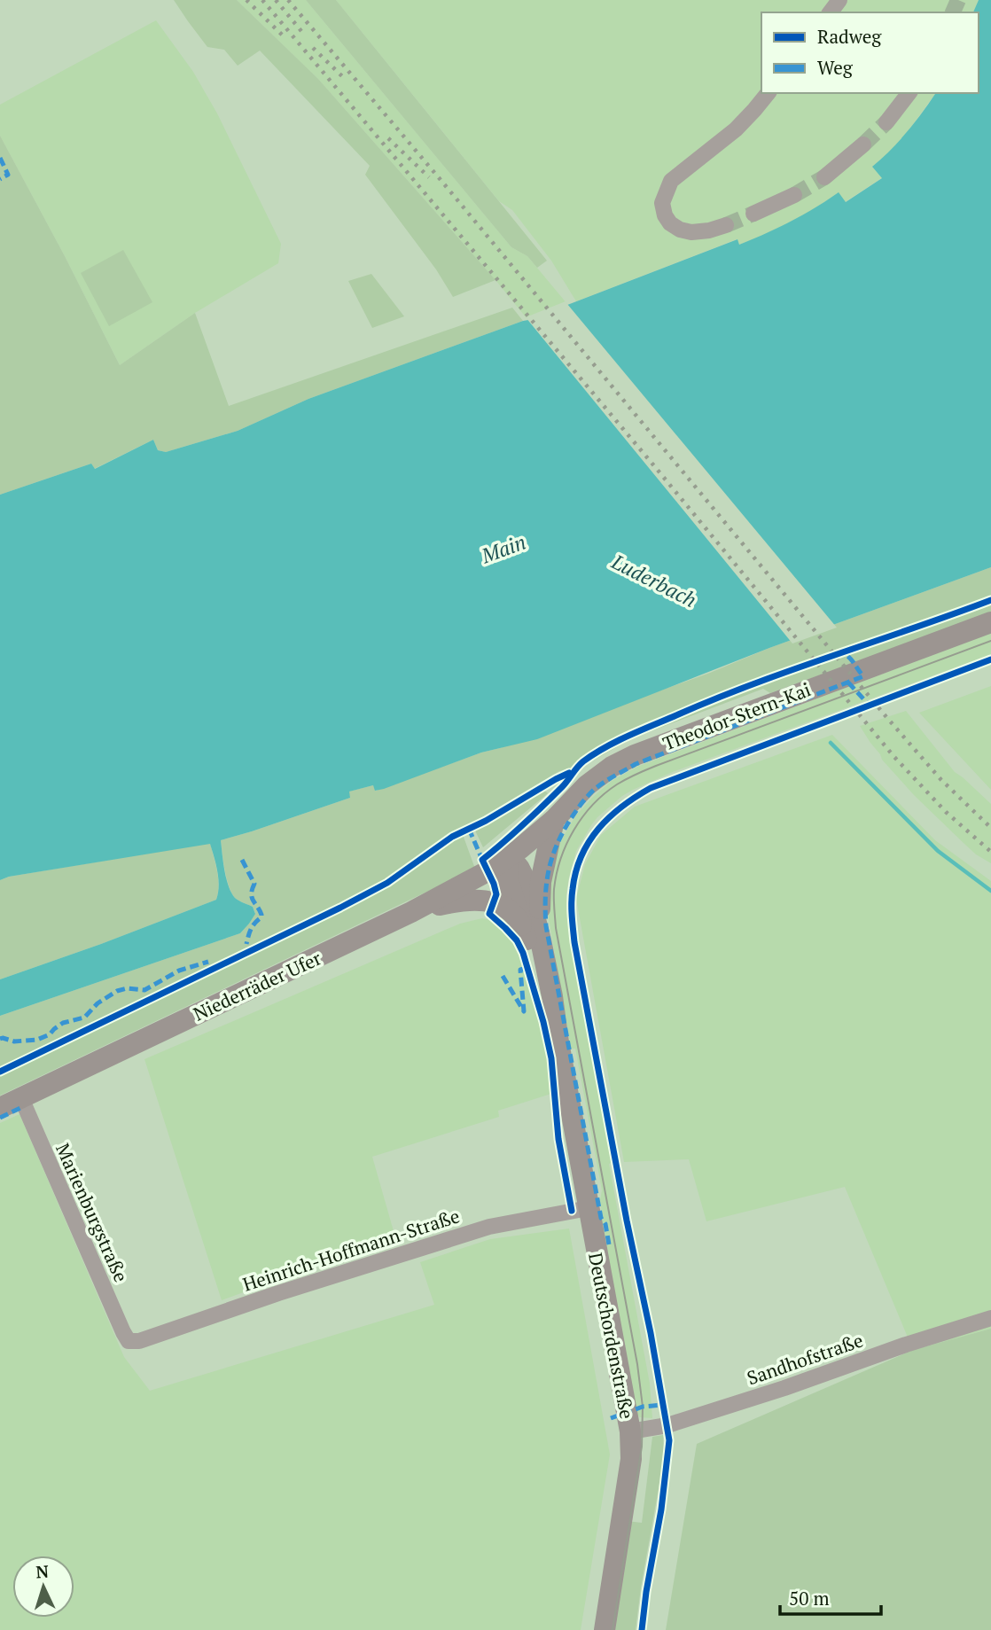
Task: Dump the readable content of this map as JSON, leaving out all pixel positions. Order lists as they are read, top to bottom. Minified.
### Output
{"streets":{"main road":["Theodor-Stern-Kai","Niederräder Ufer","Deutschordenstraße"],"street":["Marienburgstraße","Heinrich-Hoffmann-Straße","Sandhofstraße"]},"crossings":[["Theodor-Stern-Kai","Niederräder Ufer"],["Theodor-Stern-Kai","Deutschordenstraße"],["Niederräder Ufer","Marienburgstraße"],["Niederräder Ufer","Deutschordenstraße"],["Marienburgstraße","Heinrich-Hoffmann-Straße"],["Heinrich-Hoffmann-Straße","Deutschordenstraße"],["Deutschordenstraße","Sandhofstraße"]],"water":["Main","Luderbach"],"legend":["Radweg","Weg"],"scale_bar":"50 m","north":"top"}
